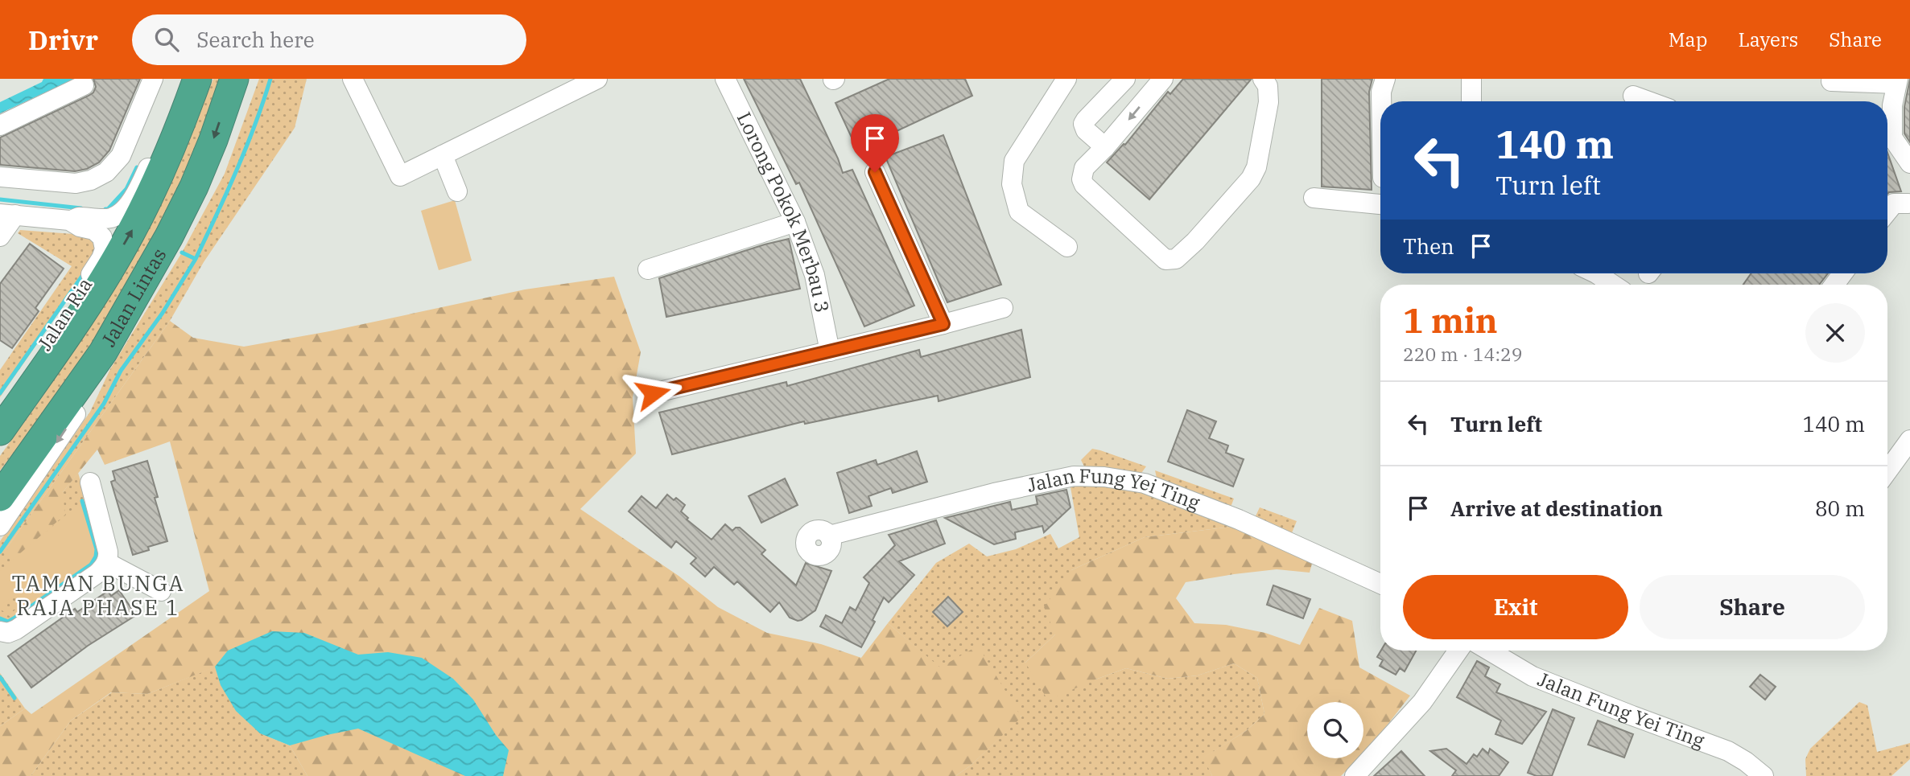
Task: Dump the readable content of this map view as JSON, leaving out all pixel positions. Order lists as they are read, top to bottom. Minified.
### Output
{"streets":{"highway":["Jalan Lintas"],"street":["Lorong Pokok Merbau 3","Jalan Ria","Jalan Fung Yei Ting"]},"crossings":[["Jalan Lintas","Jalan Ria"]],"districts":["TAMAN BUNGA RAJA PHASE 1"],"page":{"header":"Drivr","search":"Search here","nav":["Map","Layers","Share"],"turn":["140 m","Turn left"],"then":"Then","heading":["1 min","220 m · 14:29"],"list":[{"name":"Turn left","value":"140 m"},{"name":"Arrive at destination","value":"80 m"}],"buttons":["Exit","Share"]}}
